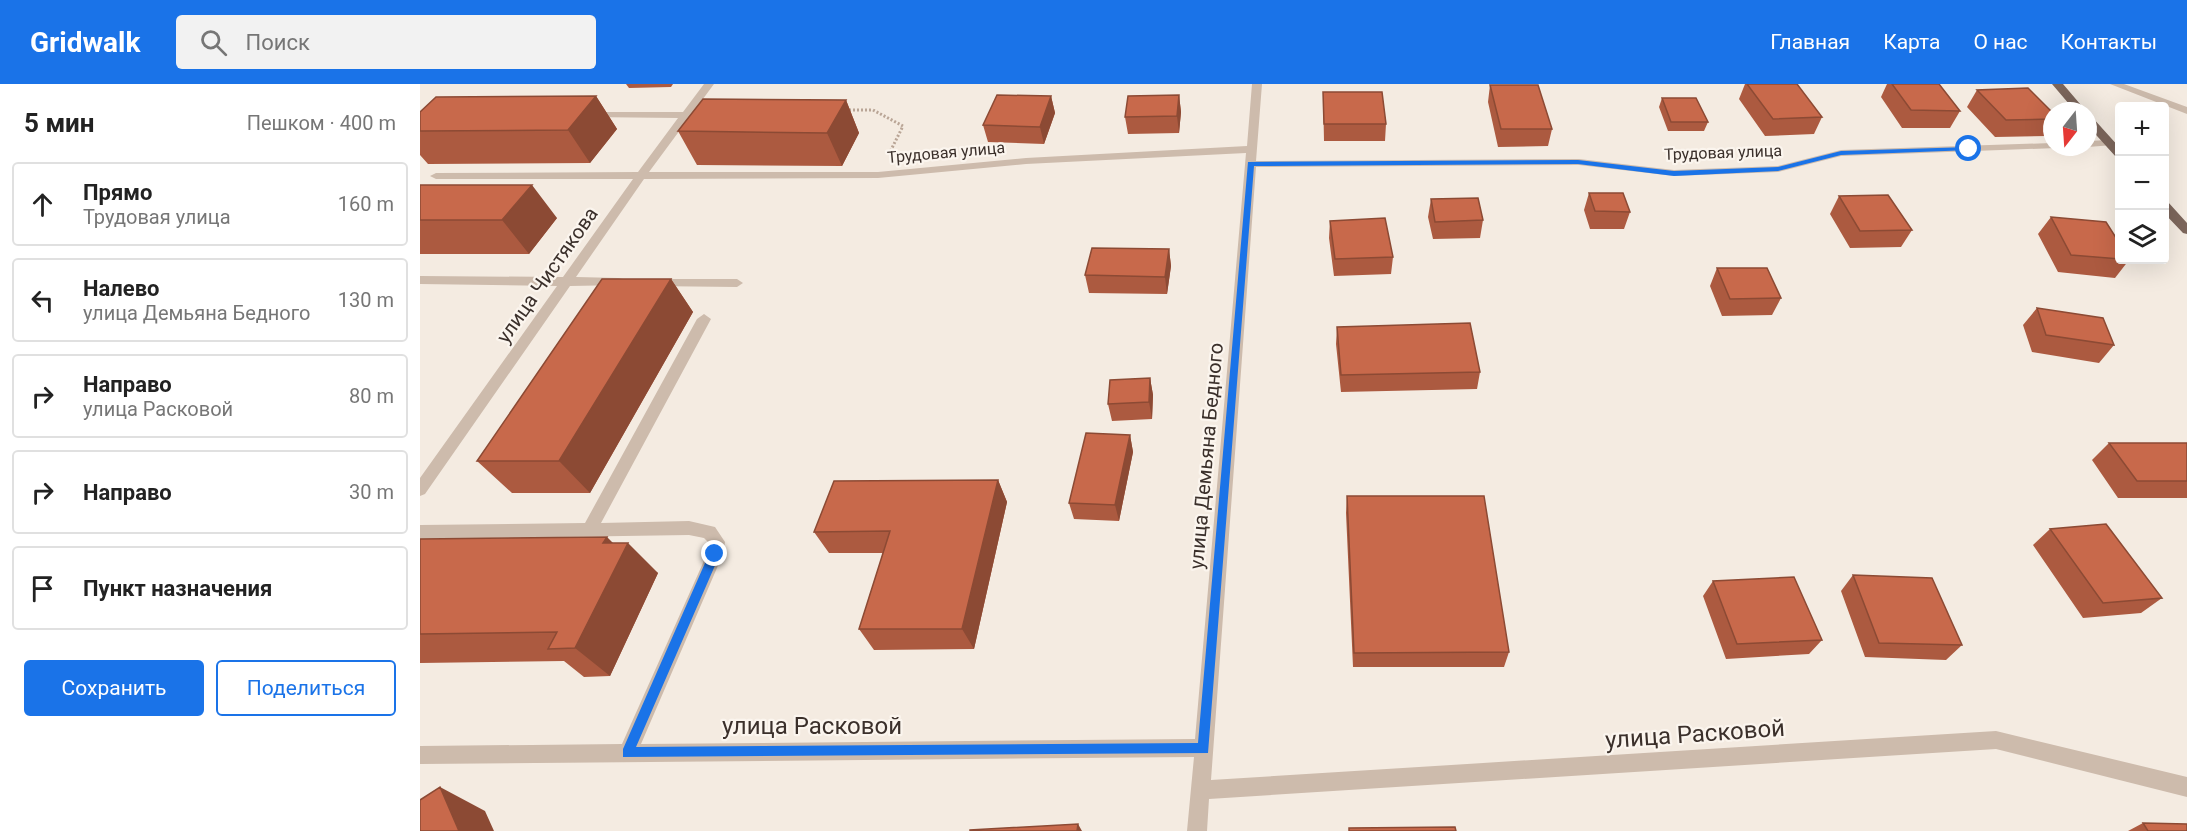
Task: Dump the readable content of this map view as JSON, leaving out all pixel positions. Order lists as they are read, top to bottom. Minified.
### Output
{"streets":{"street":["Трудовая улица","улица Чистякова","улица Демьяна Бедного","улица Расковой"]},"crossings":[["Трудовая улица","улица Чистякова"],["Трудовая улица","улица Демьяна Бедного"],["улица Демьяна Бедного","улица Расковой"]],"north":"bottom","page":{"header":"Gridwalk","search":"Поиск","nav":["Главная","Карта","О нас","Контакты"],"heading":["5 мин","Пешком · 400 m"],"map_buttons":["+","−"],"list":[["Прямо","Трудовая улица","160 m"],["Налево","улица Демьяна Бедного","130 m"],["Направо","улица Расковой","80 m"],["Направо","30 m"],"Пункт назначения"],"buttons":["Сохранить","Поделиться"]}}
